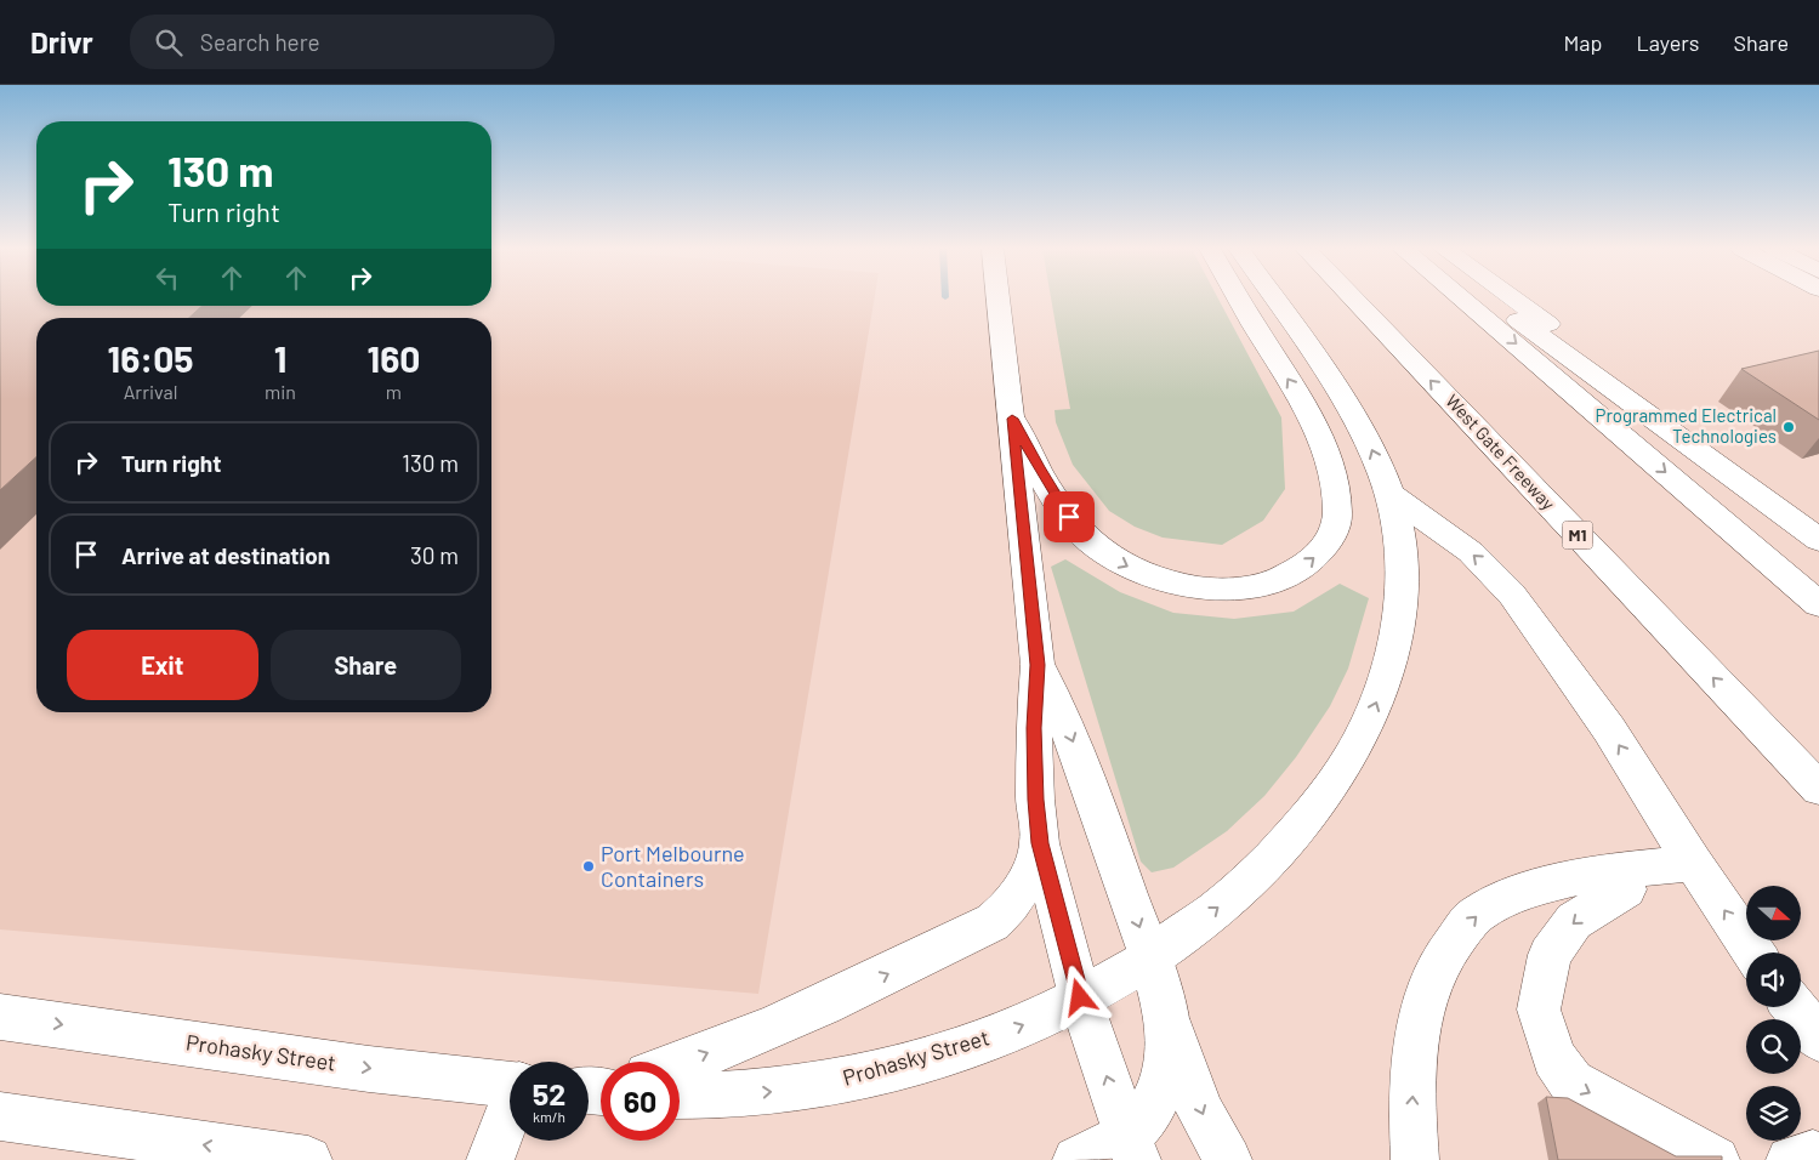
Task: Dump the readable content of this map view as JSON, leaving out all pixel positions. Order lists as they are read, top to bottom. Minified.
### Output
{"streets":{"main road":["West Gate Freeway","M1","Prohasky Street"]},"crossings":[["West Gate Freeway","M1"]],"places":["Programmed Electrical Technologies","Port Melbourne Containers"],"north":"right","page":{"header":"Drivr","search":"Search here","nav":["Map","Layers","Share"],"turn":["130 m","Turn right"],"eta":["16:05","Arrival","1","min","160","m"],"list":[{"name":"Turn right","value":"130 m"},{"name":"Arrive at destination","value":"30 m"}],"buttons":["Exit","Share"],"speed":"52 km/h","limit":"60"}}
